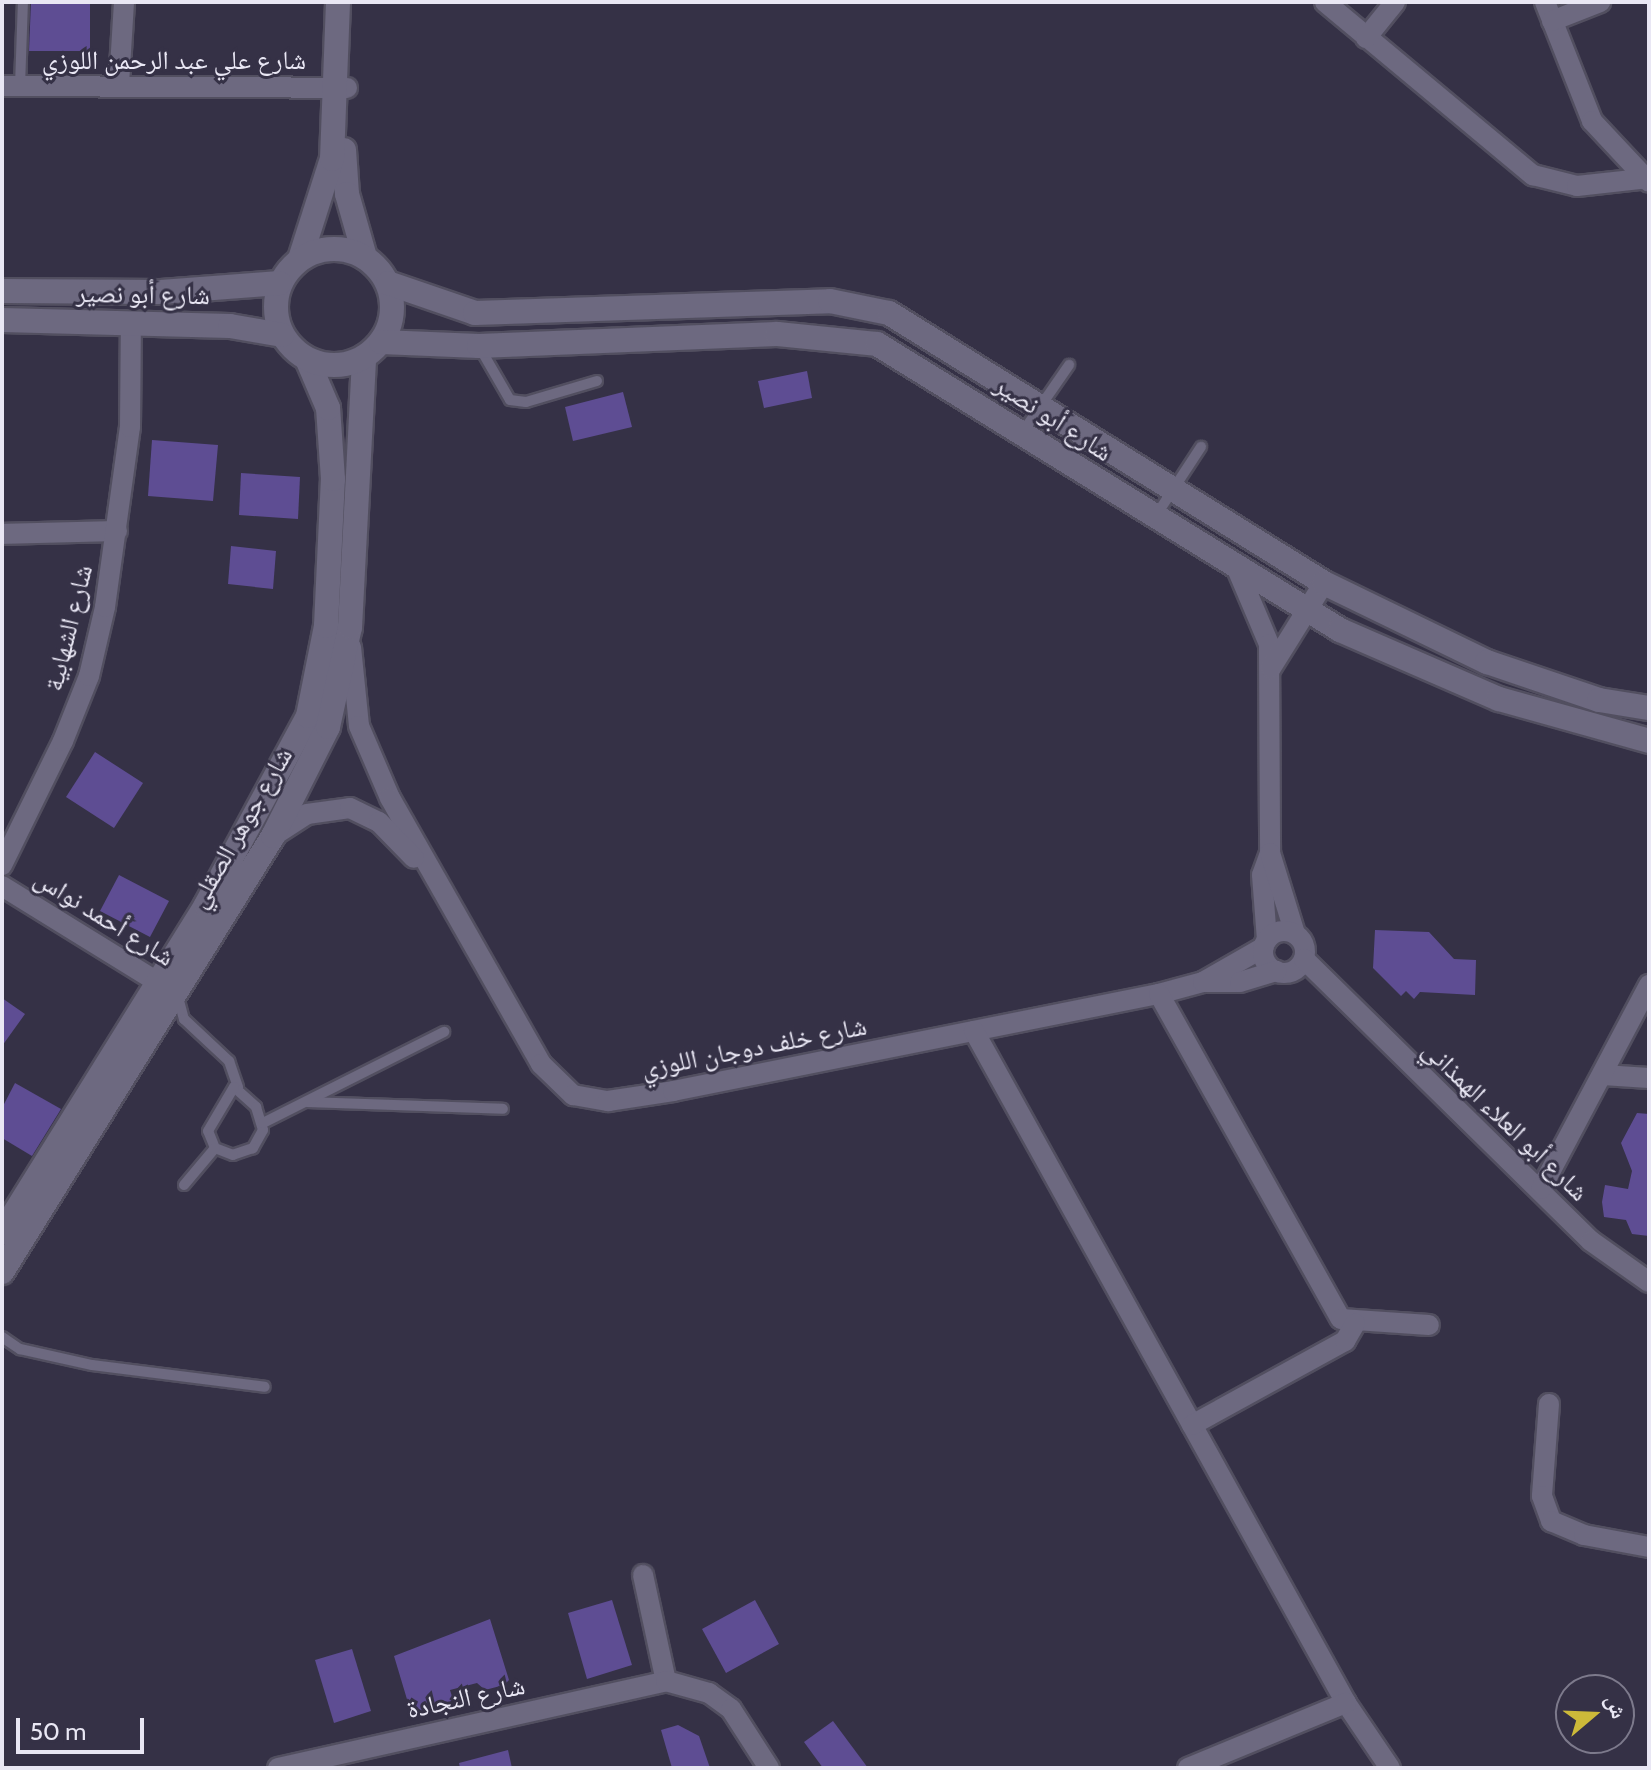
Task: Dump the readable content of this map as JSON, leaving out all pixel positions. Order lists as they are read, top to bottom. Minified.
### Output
{"streets":{"main road":["شارع أبو نصير","شارع جوهر الصقلي"],"street":["شارع علي عبد الرحمن اللوزي","شارع الشهابية","شارع أحمد نواس","شارع خلف دوجان اللوزي","شارع أبو العلاء الهمذاني","شارع النجادة"]},"crossings":[["شارع أبو نصير","شارع الشهابية"],["شارع أبو نصير","شارع جوهر الصقلي"],["شارع جوهر الصقلي","شارع أحمد نواس"],["شارع جوهر الصقلي","شارع خلف دوجان اللوزي"],["شارع خلف دوجان اللوزي","شارع أبو العلاء الهمذاني"]],"scale_bar":"50 m","north":"right"}
